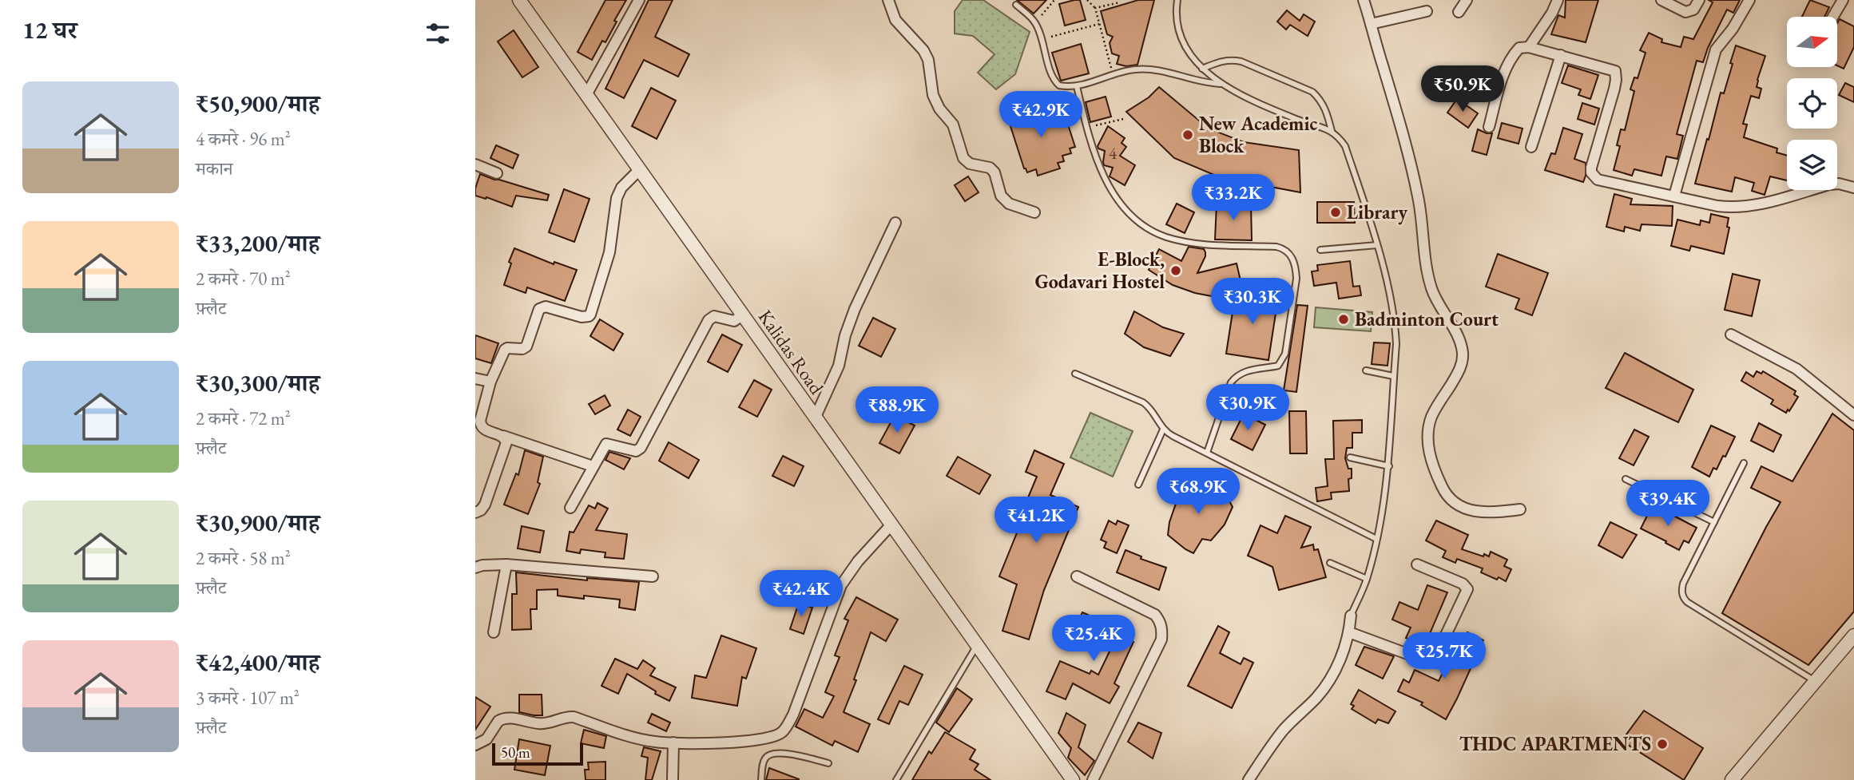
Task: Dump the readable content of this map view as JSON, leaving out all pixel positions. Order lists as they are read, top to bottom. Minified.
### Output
{"streets":{"street":["Kalidas Road"]},"places":["New Academic Block","Library","E-Block, Godavari Hostel","Badminton Court","THDC APARTMENTS"],"house_numbers":["4"],"scale_bar":"50 m","north":"right","page":{"heading":"12 घर","price":["₹50.9K","₹42.9K","₹33.2K","₹30.3K","₹30.9K","₹88.9K","₹68.9K","₹39.4K","₹41.2K","₹42.4K","₹25.4K","₹25.7K"],"list":[{"name":"₹50,900/माह","note":"4 कमरे · 96 m² · मकान"},{"name":"₹33,200/माह","note":"2 कमरे · 70 m² · फ़्लैट"},{"name":"₹30,300/माह","note":"2 कमरे · 72 m² · फ़्लैट"},{"name":"₹30,900/माह","note":"2 कमरे · 58 m² · फ़्लैट"},{"name":"₹42,400/माह","note":"3 कमरे · 107 m² · फ़्लैट"}],"scale":"50 m"}}
